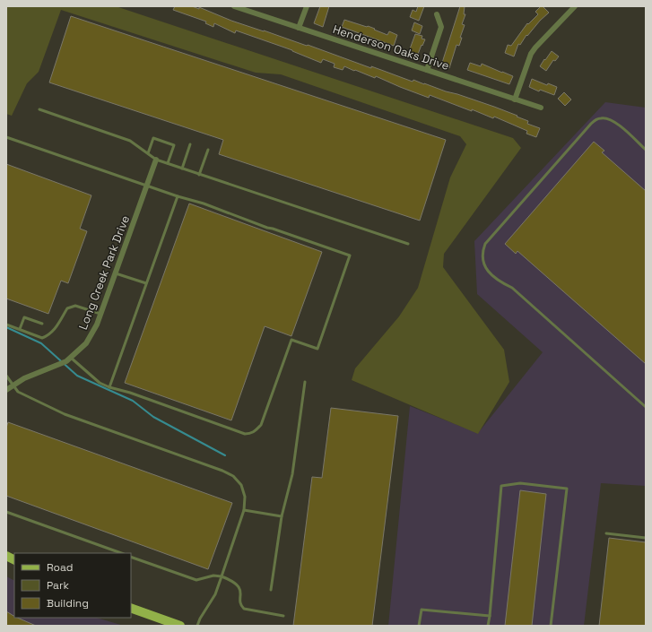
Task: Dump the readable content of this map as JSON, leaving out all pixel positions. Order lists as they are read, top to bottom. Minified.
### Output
{"streets":{"street":["Henderson Oaks Drive","Long Creek Park Drive"]},"legend":["Road","Park","Building"]}
